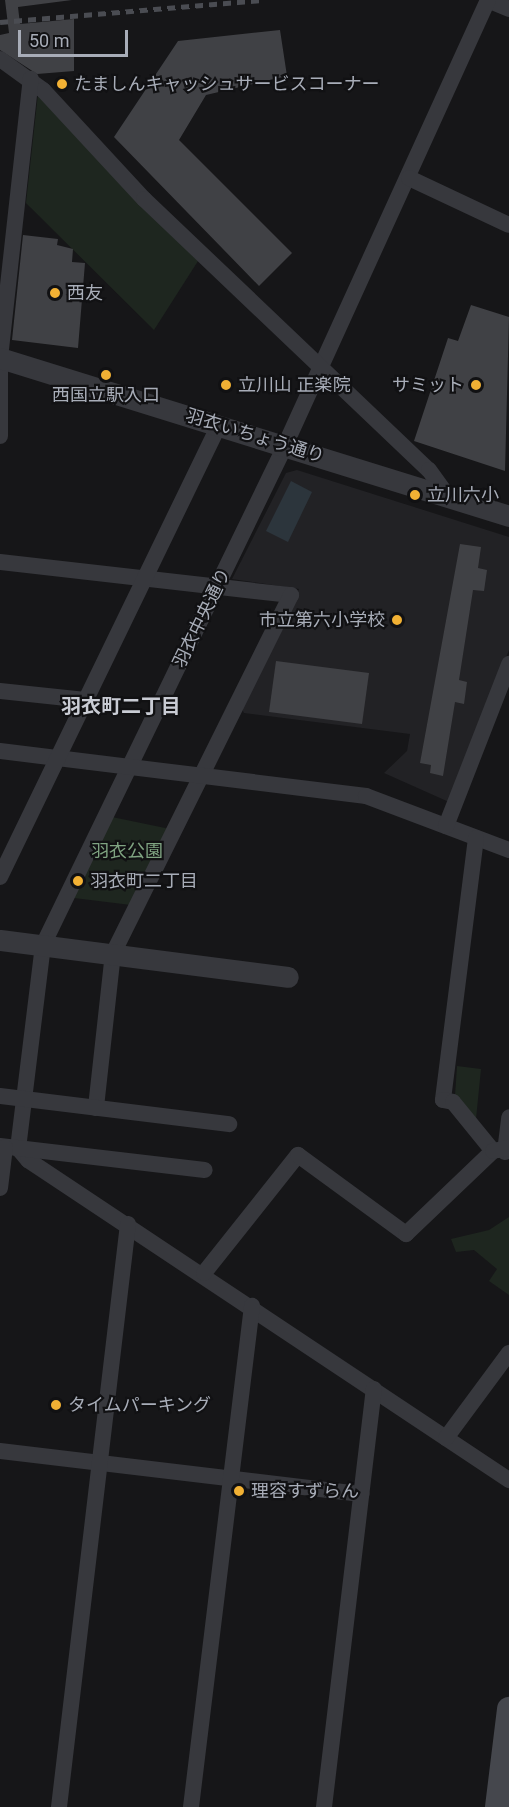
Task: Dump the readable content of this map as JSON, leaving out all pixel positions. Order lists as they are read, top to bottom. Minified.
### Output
{"streets":{"street":["羽衣いちょう通り","羽衣中央通り"]},"crossings":[["羽衣いちょう通り","羽衣中央通り"]],"districts":["羽衣町二丁目"],"parks":["羽衣公園"],"places":["たましんキャッシュサービスコーナー","西友","西国立駅入口","立川山 正楽院","サミット","立川六小","市立第六小学校","羽衣町二丁目","タイムパーキング","理容すずらん"],"scale_bar":"50 m"}
